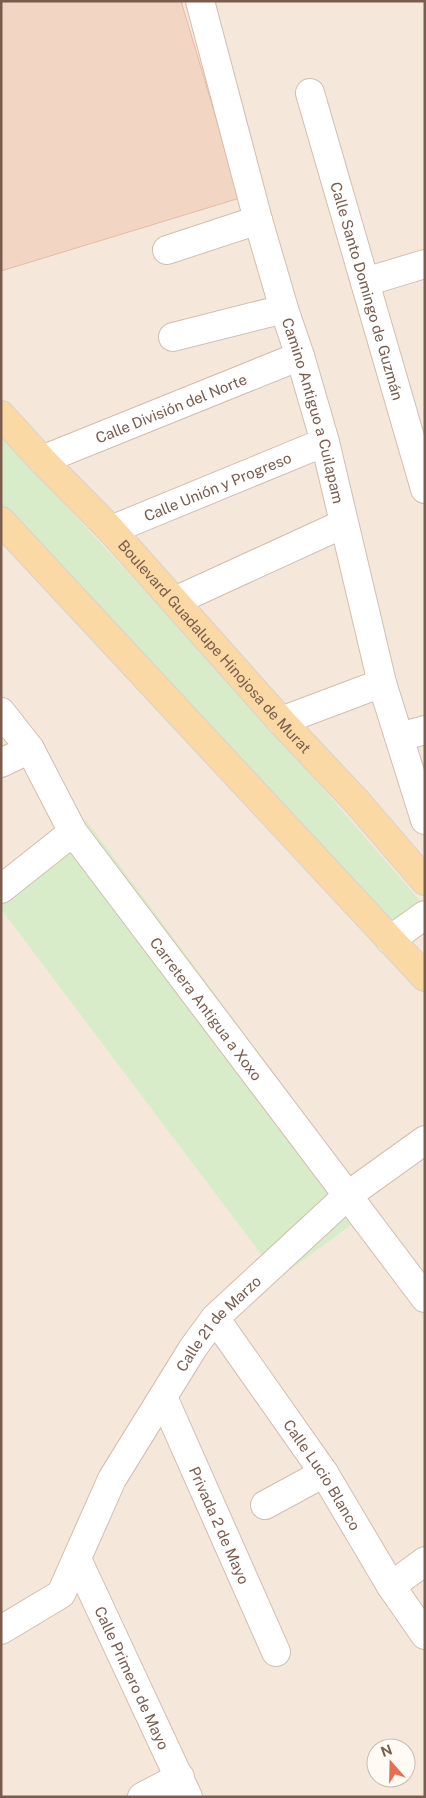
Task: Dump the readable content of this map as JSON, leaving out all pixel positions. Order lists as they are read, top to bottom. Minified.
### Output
{"streets":{"main road":["Boulevard Guadalupe Hinojosa de Murat"],"street":["Calle Santo Domingo de Guzmán","Calle División del Norte","Camino Antiguo a Cuilapam","Calle Unión y Progreso","Carretera Antigua a Xoxo","Calle 21 de Marzo","Calle Lucio Blanco","Privada 2 de Mayo","Calle Primero de Mayo"]},"crossings":[["Calle División del Norte","Camino Antiguo a Cuilapam"],["Calle División del Norte","Boulevard Guadalupe Hinojosa de Murat"],["Camino Antiguo a Cuilapam","Calle Unión y Progreso"],["Calle Unión y Progreso","Boulevard Guadalupe Hinojosa de Murat"],["Carretera Antigua a Xoxo","Calle 21 de Marzo"],["Calle 21 de Marzo","Calle Lucio Blanco"],["Calle 21 de Marzo","Privada 2 de Mayo"],["Calle 21 de Marzo","Calle Primero de Mayo"]],"north":"top"}
